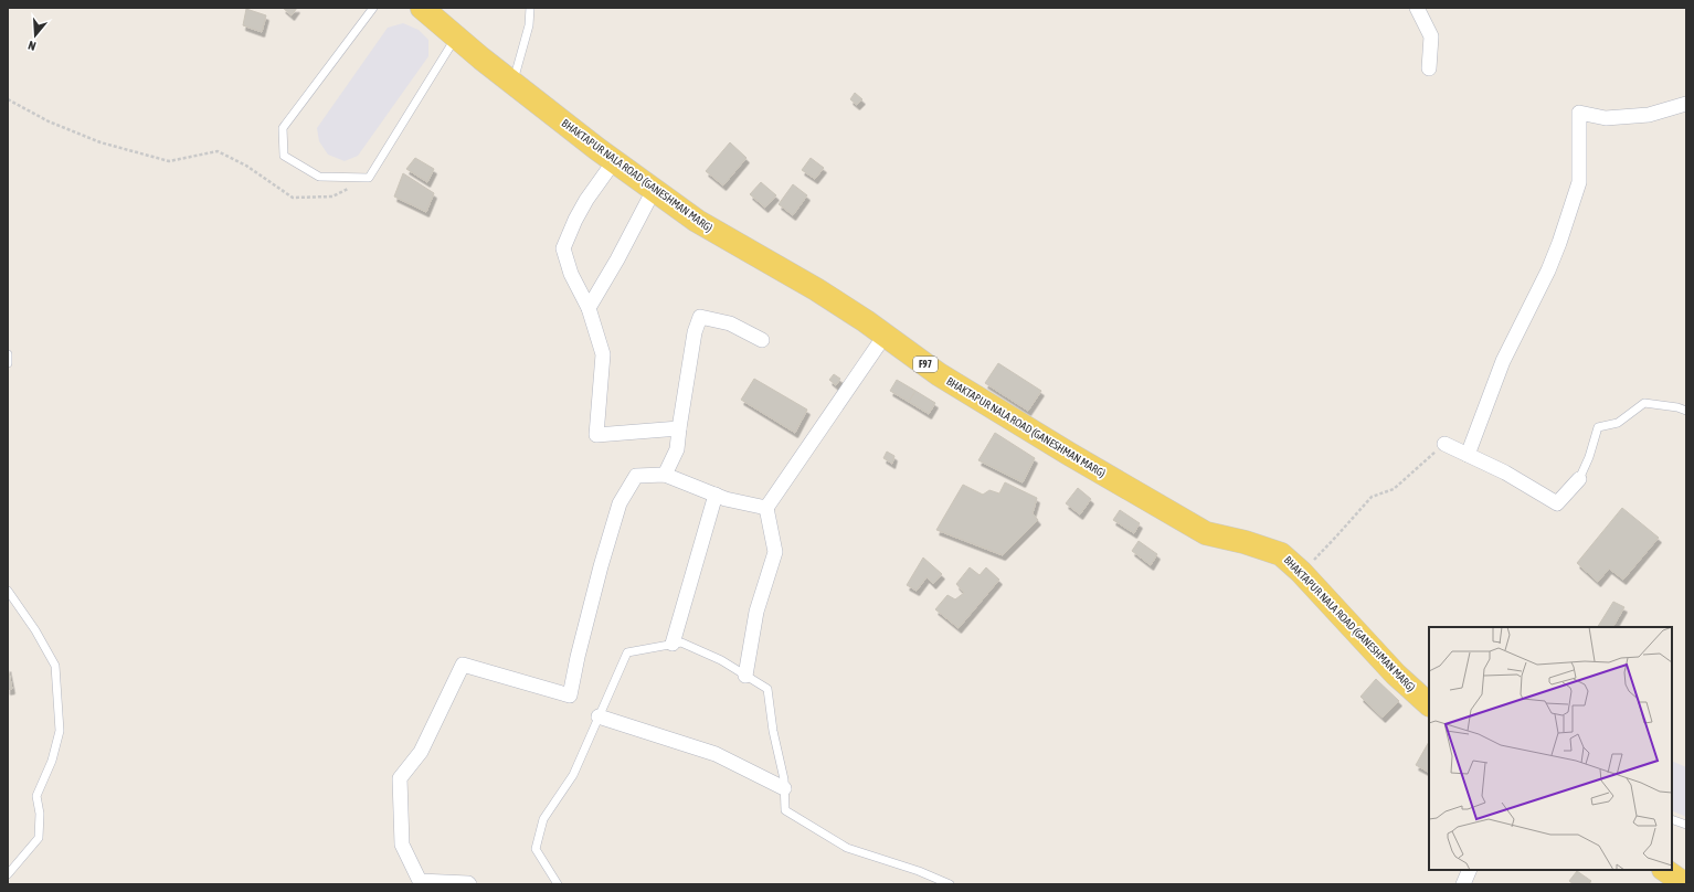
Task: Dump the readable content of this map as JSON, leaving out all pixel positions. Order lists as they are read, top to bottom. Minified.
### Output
{"streets":{"main road":["BHAKTAPUR NALA ROAD (GANESHMAN MARG)","F97"]},"north":"bottom"}
